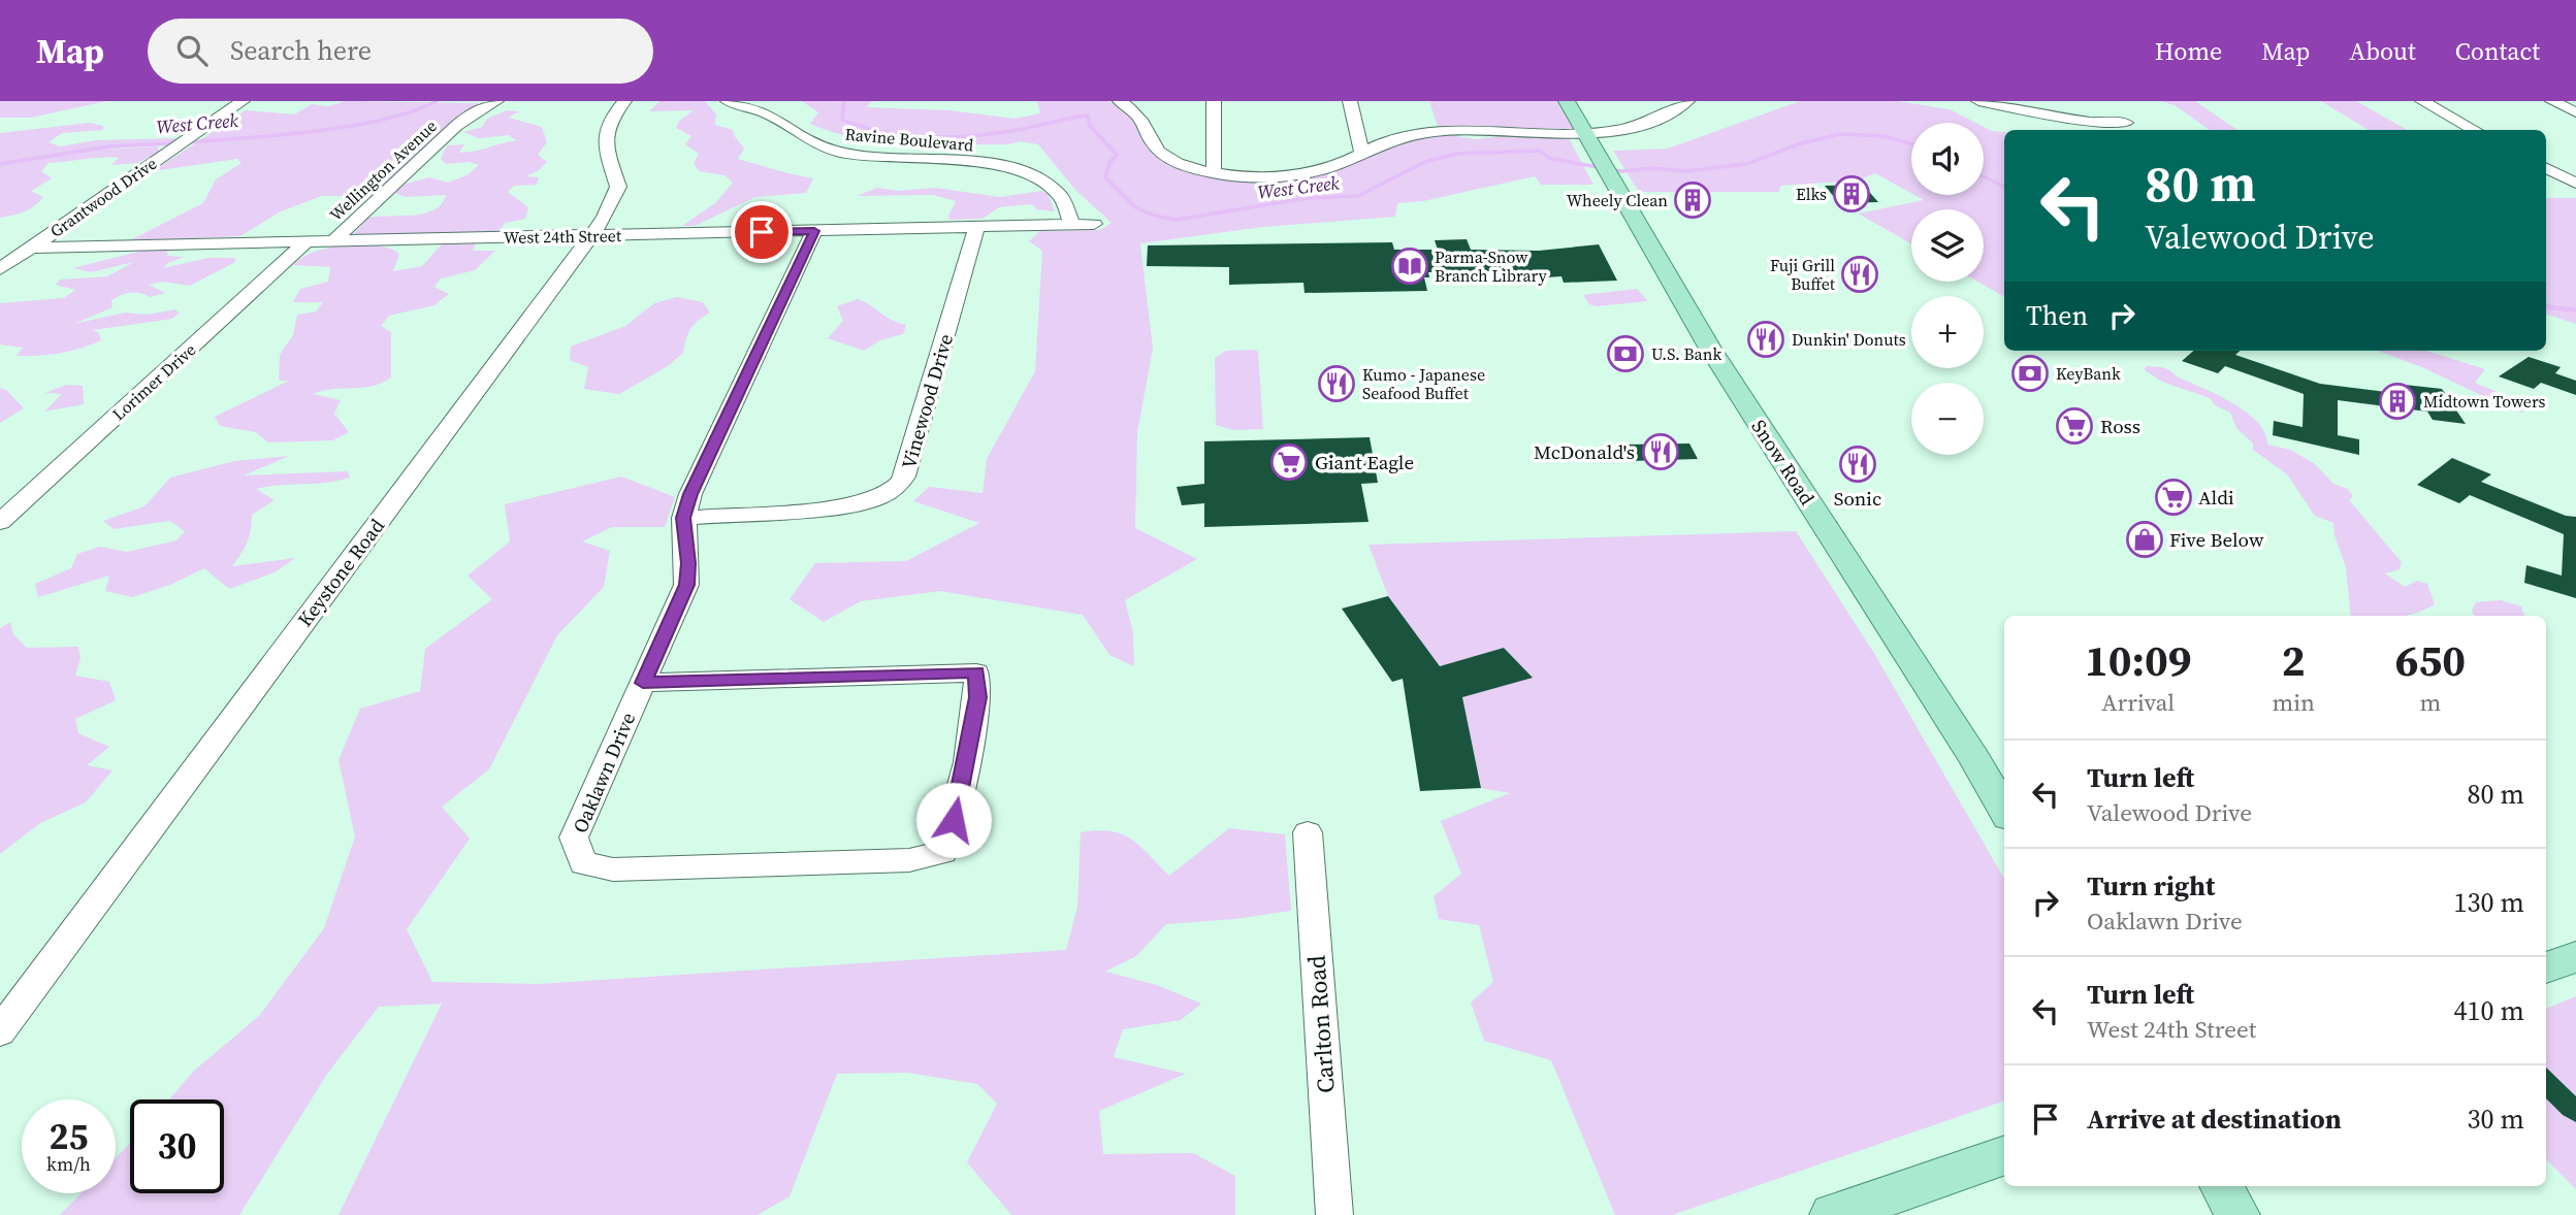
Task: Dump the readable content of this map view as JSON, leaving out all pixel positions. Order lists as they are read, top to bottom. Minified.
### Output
{"streets":{"main road":["Snow Road"],"street":["Ravine Boulevard","Wellington Avenue","Grantwood Drive","West 24th Street","Lorimer Drive","Vinewood Drive","Keystone Road","Oaklawn Drive","Carlton Road"]},"crossings":[["Ravine Boulevard","West 24th Street"],["Wellington Avenue","West 24th Street"],["Grantwood Drive","West 24th Street"],["West 24th Street","Lorimer Drive"],["West 24th Street","Vinewood Drive"],["West 24th Street","Keystone Road"],["West 24th Street","Oaklawn Drive"],["Vinewood Drive","Oaklawn Drive"]],"water":["West Creek"],"places":{"building":["Elks","Wheely Clean","Midtown Towers"],"library":["Parma-Snow Branch Library"],"restaurant":["Fuji Grill Buffet","Dunkin' Donuts","Kumo - Japanese Seafood Buffet","McDonald's","Sonic"],"bank":["U.S. Bank","KeyBank"],"supermarket":["Ross","Giant Eagle","Aldi"],"shop":["Five Below"]},"page":{"header":"Map","search":"Search here","nav":["Home","Map","About","Contact"],"map_buttons":["+","−"],"turn":["80 m","Valewood Drive"],"then":"Then","eta":["10:09","Arrival","2","min","650","m"],"list":[{"name":"Turn left","note":"Valewood Drive","value":"80 m"},{"name":"Turn right","note":"Oaklawn Drive","value":"130 m"},{"name":"Turn left","note":"West 24th Street","value":"410 m"},{"name":"Arrive at destination","value":"30 m"}],"speed":"25 km/h","limit":"30"}}
